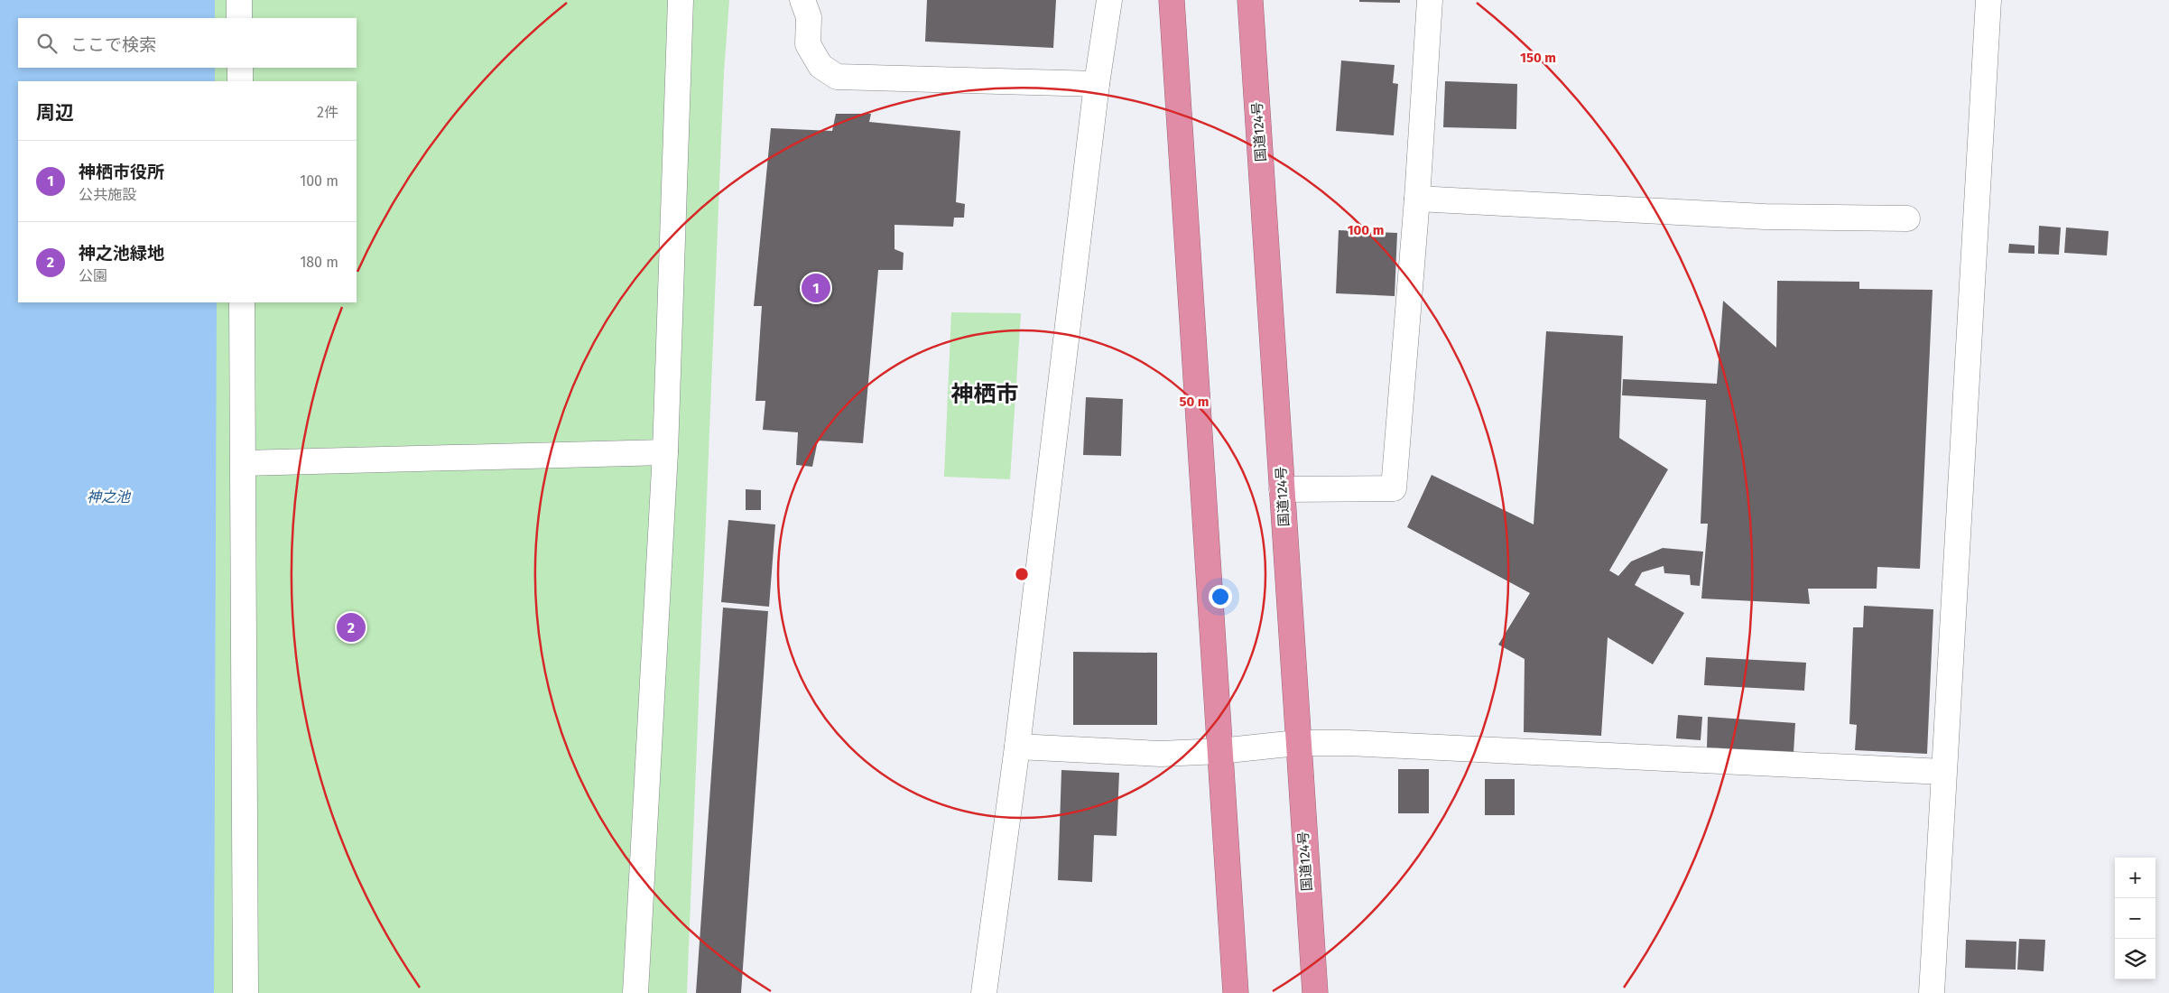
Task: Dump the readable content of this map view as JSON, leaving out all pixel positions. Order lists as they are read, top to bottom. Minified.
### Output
{"streets":{"highway":["国道124号"]},"districts":["神栖市"],"water":["神之池"],"page":{"search":"ここで検索","heading":["周辺","2件"],"list":[{"mark":"1","name":"神栖市役所","note":"公共施設","value":"100 m"},{"mark":"2","name":"神之池緑地","note":"公園","value":"180 m"}],"pins":["1","2"],"map_buttons":["+","−"]},"rings":["150 m","100 m","50 m"]}
